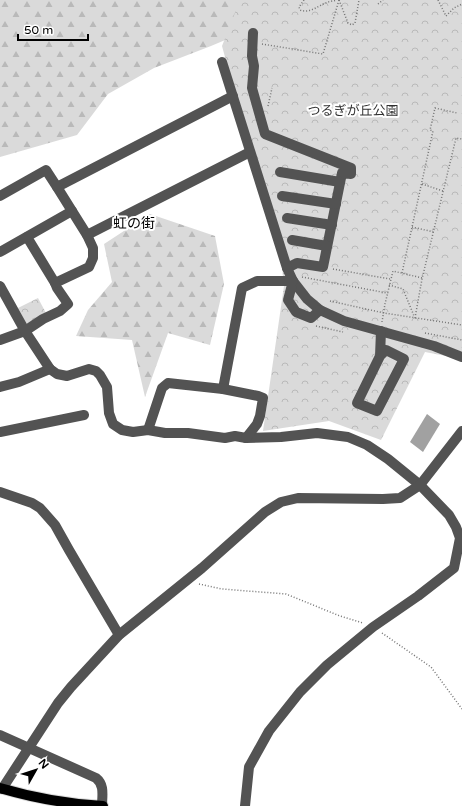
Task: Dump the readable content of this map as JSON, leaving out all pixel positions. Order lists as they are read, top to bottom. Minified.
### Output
{"districts":["虹の街"],"parks":["つるぎが丘公園"],"scale_bar":"50 m","north":"top right"}
